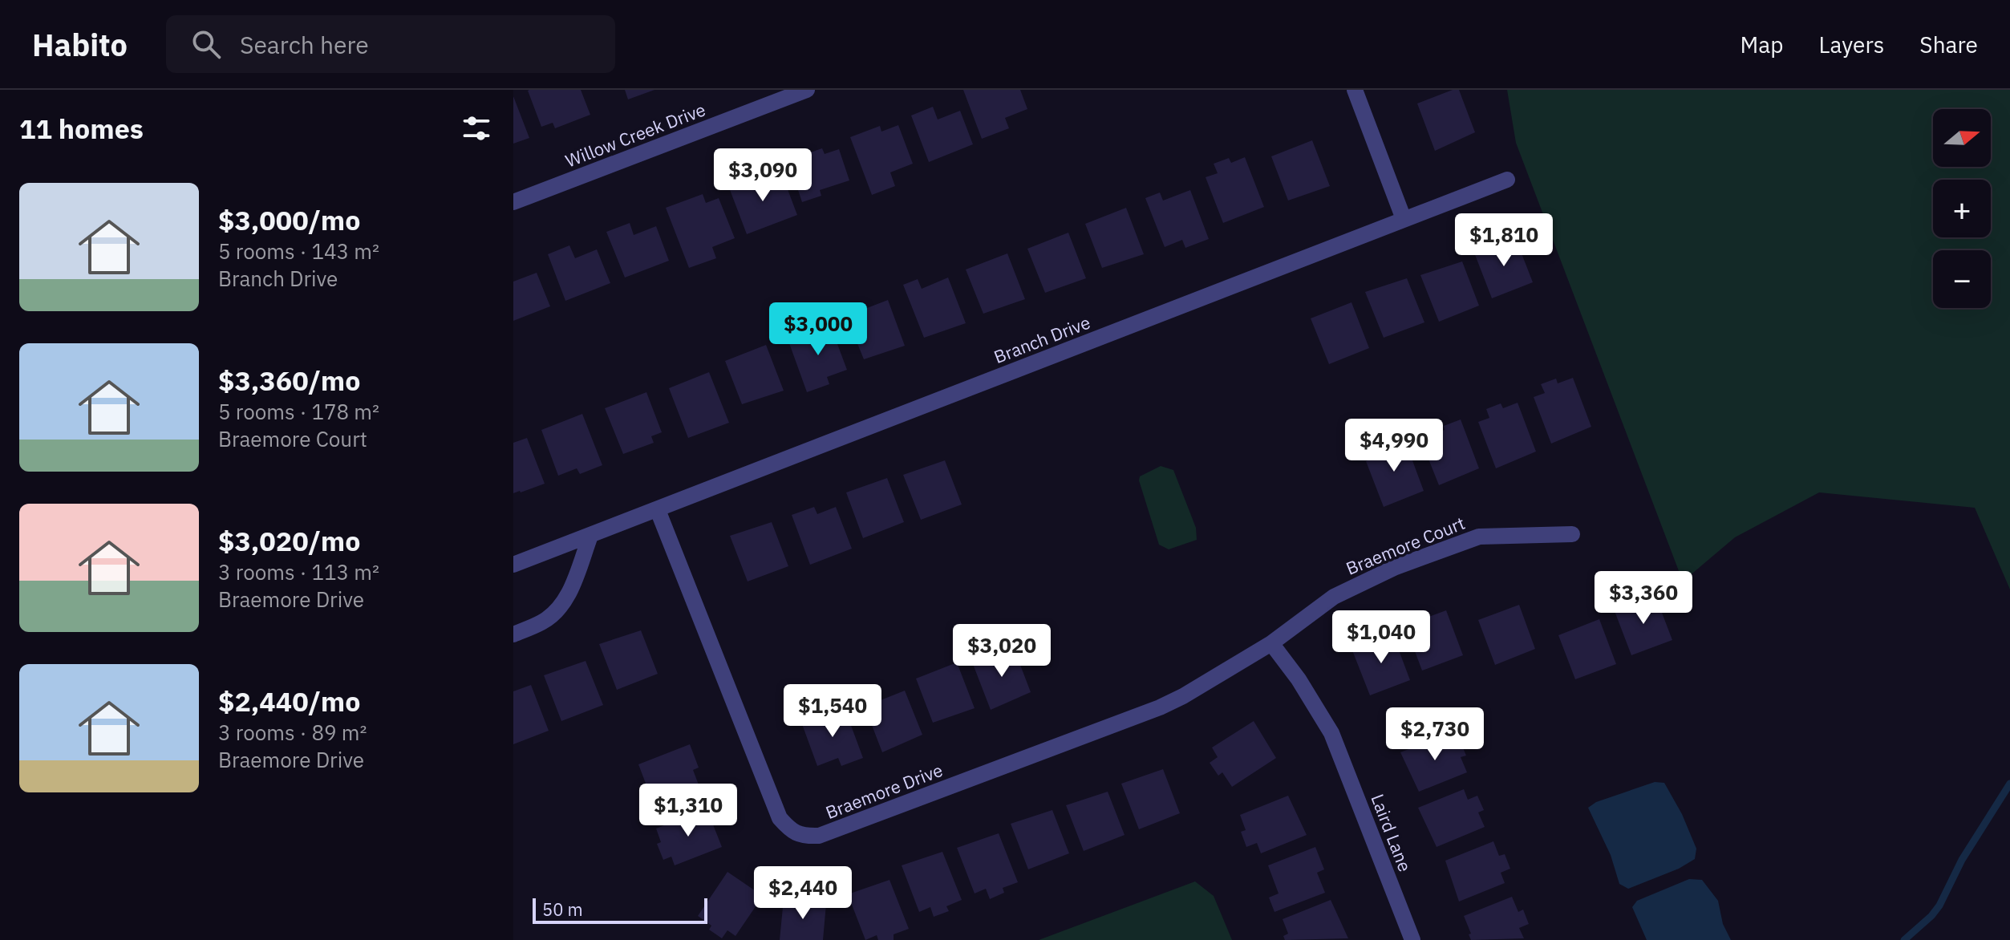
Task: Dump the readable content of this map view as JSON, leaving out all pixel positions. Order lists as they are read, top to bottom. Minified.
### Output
{"streets":{"street":["Willow Creek Drive","Branch Drive","Braemore Court","Braemore Drive","Laird Lane"]},"crossings":[["Branch Drive","Braemore Drive"],["Braemore Court","Braemore Drive"],["Braemore Court","Laird Lane"],["Braemore Drive","Laird Lane"]],"scale_bar":"50 m","north":"right","page":{"header":"Habito","search":"Search here","nav":["Map","Layers","Share"],"heading":"11 homes","map_buttons":["+","−"],"price":["$3,090","$1,810","$3,000","$4,990","$3,360","$1,040","$3,020","$1,540","$2,730","$1,310","$2,440"],"list":[{"name":"$3,000/mo","note":"5 rooms · 143 m² · Branch Drive"},{"name":"$3,360/mo","note":"5 rooms · 178 m² · Braemore Court"},{"name":"$3,020/mo","note":"3 rooms · 113 m² · Braemore Drive"},{"name":"$2,440/mo","note":"3 rooms · 89 m² · Braemore Drive"}],"scale":"50 m"}}
